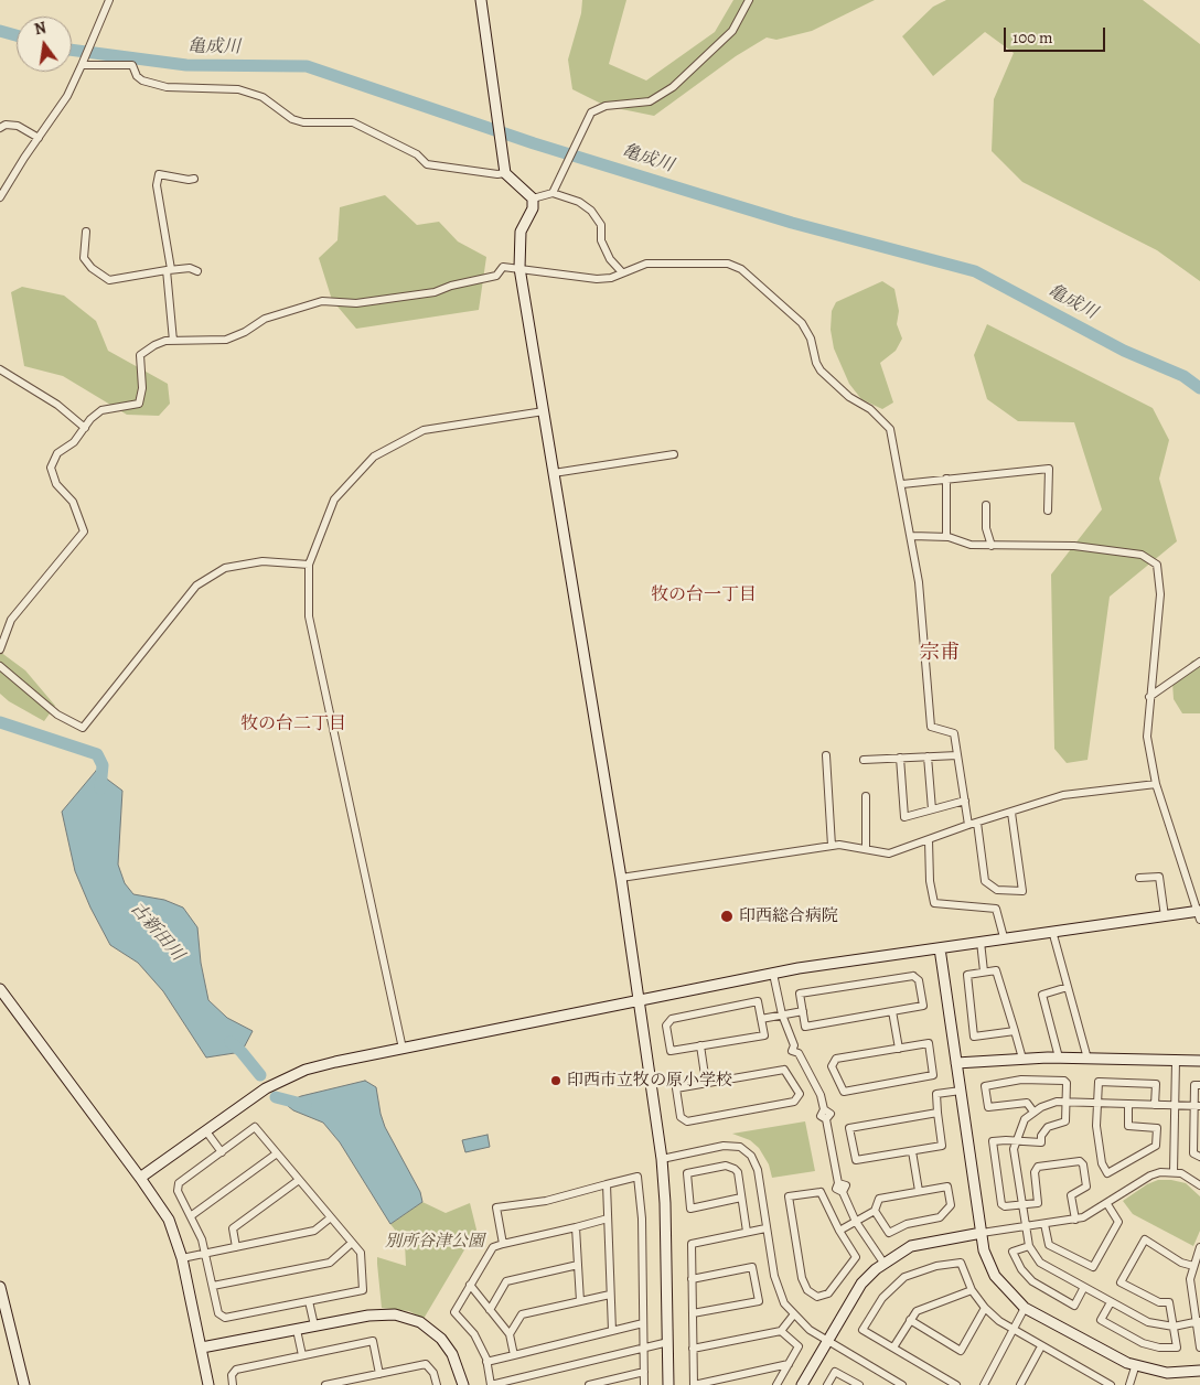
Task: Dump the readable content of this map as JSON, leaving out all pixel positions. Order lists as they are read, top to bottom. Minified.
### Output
{"districts":["牧の台一丁目","宗甫","牧の台二丁目"],"water":["亀成川","古新田川"],"parks":["別所谷津公園"],"places":["印西総合病院","印西市立牧の原小学校"],"scale_bar":"100 m","north":"top"}
